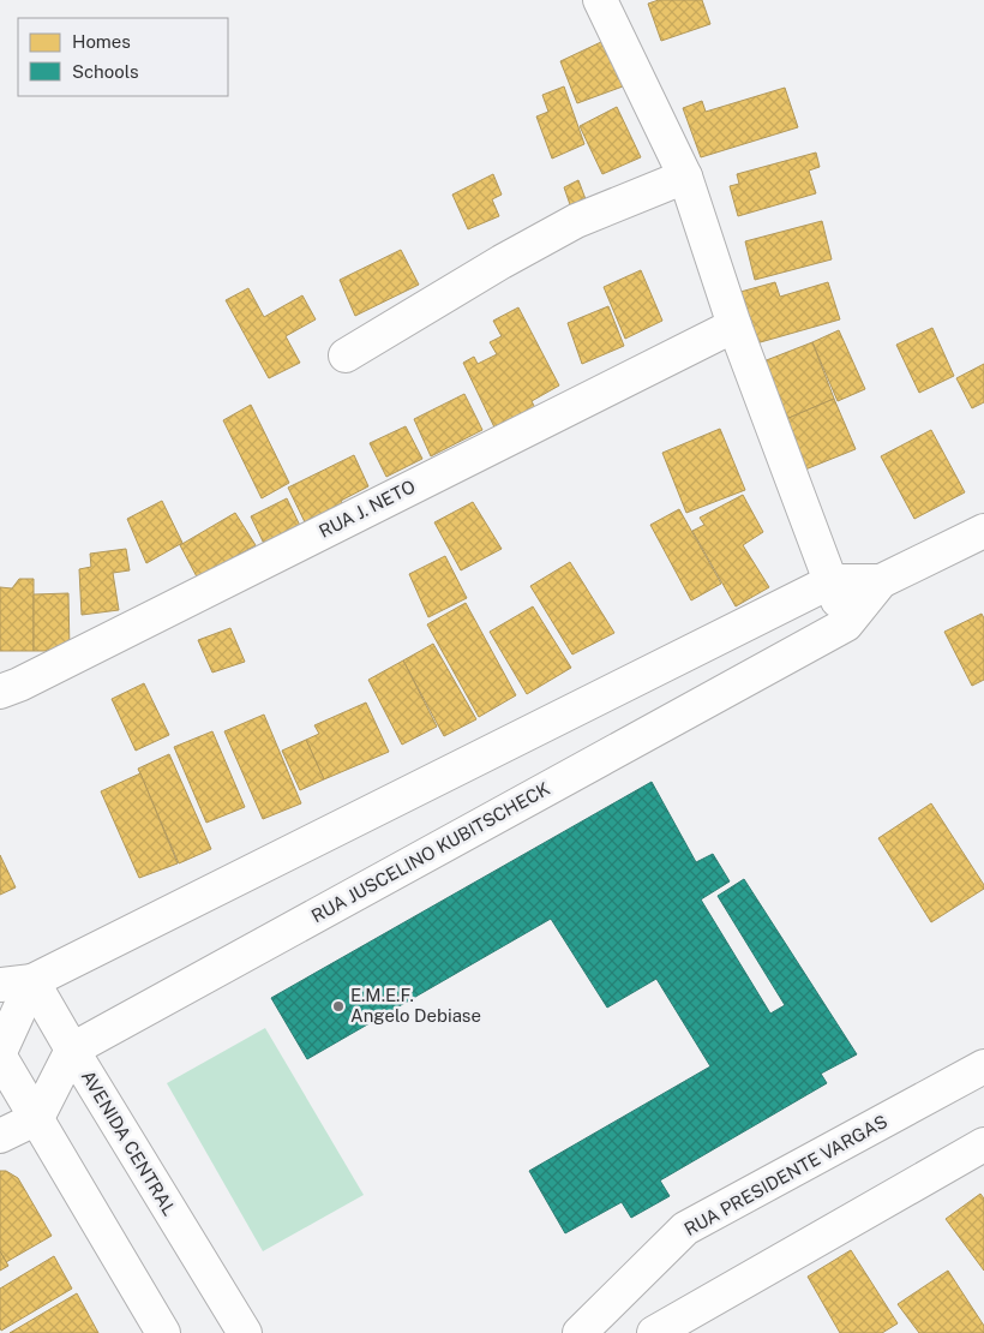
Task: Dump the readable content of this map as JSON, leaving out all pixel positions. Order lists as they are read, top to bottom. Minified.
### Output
{"streets":{"street":["RUA J. NETO","RUA JUSCELINO KUBITSCHECK","AVENIDA CENTRAL","RUA PRESIDENTE VARGAS"]},"crossings":[["RUA JUSCELINO KUBITSCHECK","AVENIDA CENTRAL"]],"places":["E.M.E.F. Angelo Debiase"],"legend":["Homes","Schools"]}
